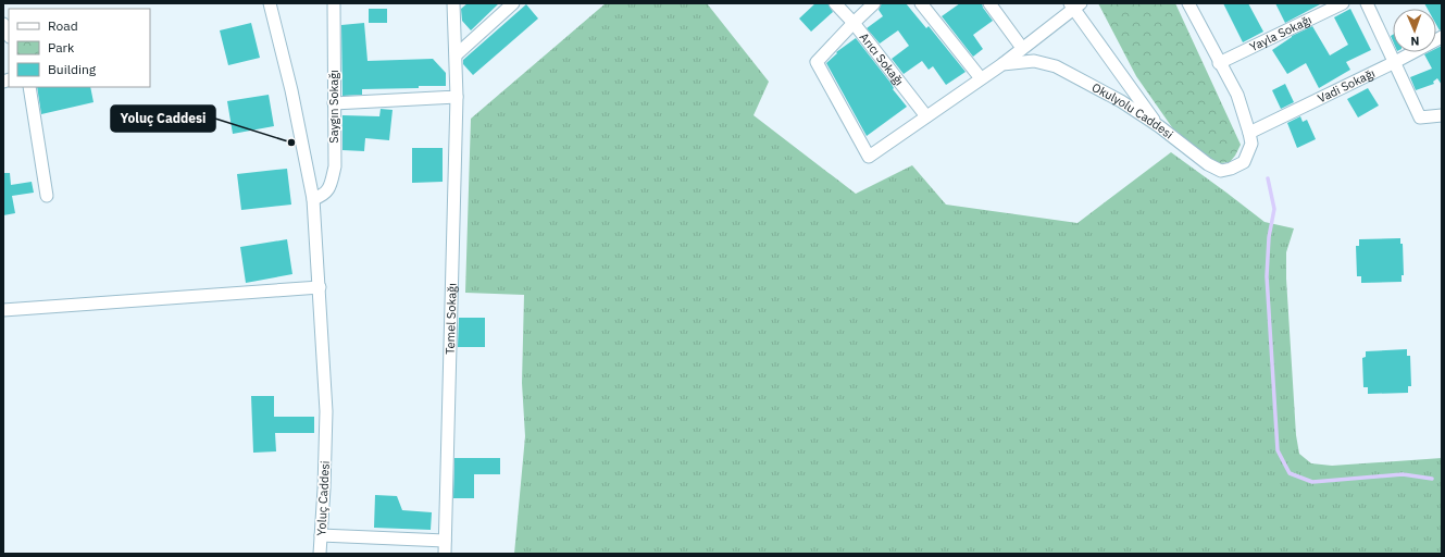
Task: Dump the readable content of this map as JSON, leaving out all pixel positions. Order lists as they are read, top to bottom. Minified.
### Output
{"streets":{"street":["Yayla Sokağı","Arıcı Sokağı","Vadi Sokağı","Saygın Sokağı","Okulyolu Caddesi","Temel Sokağı","Yoluç Caddesi"]},"crossings":[["Yayla Sokağı","Okulyolu Caddesi"],["Arıcı Sokağı","Okulyolu Caddesi"],["Vadi Sokağı","Okulyolu Caddesi"],["Saygın Sokağı","Yoluç Caddesi"]],"places":["Yoluç Caddesi"],"legend":["Road","Park","Building"],"north":"bottom"}
